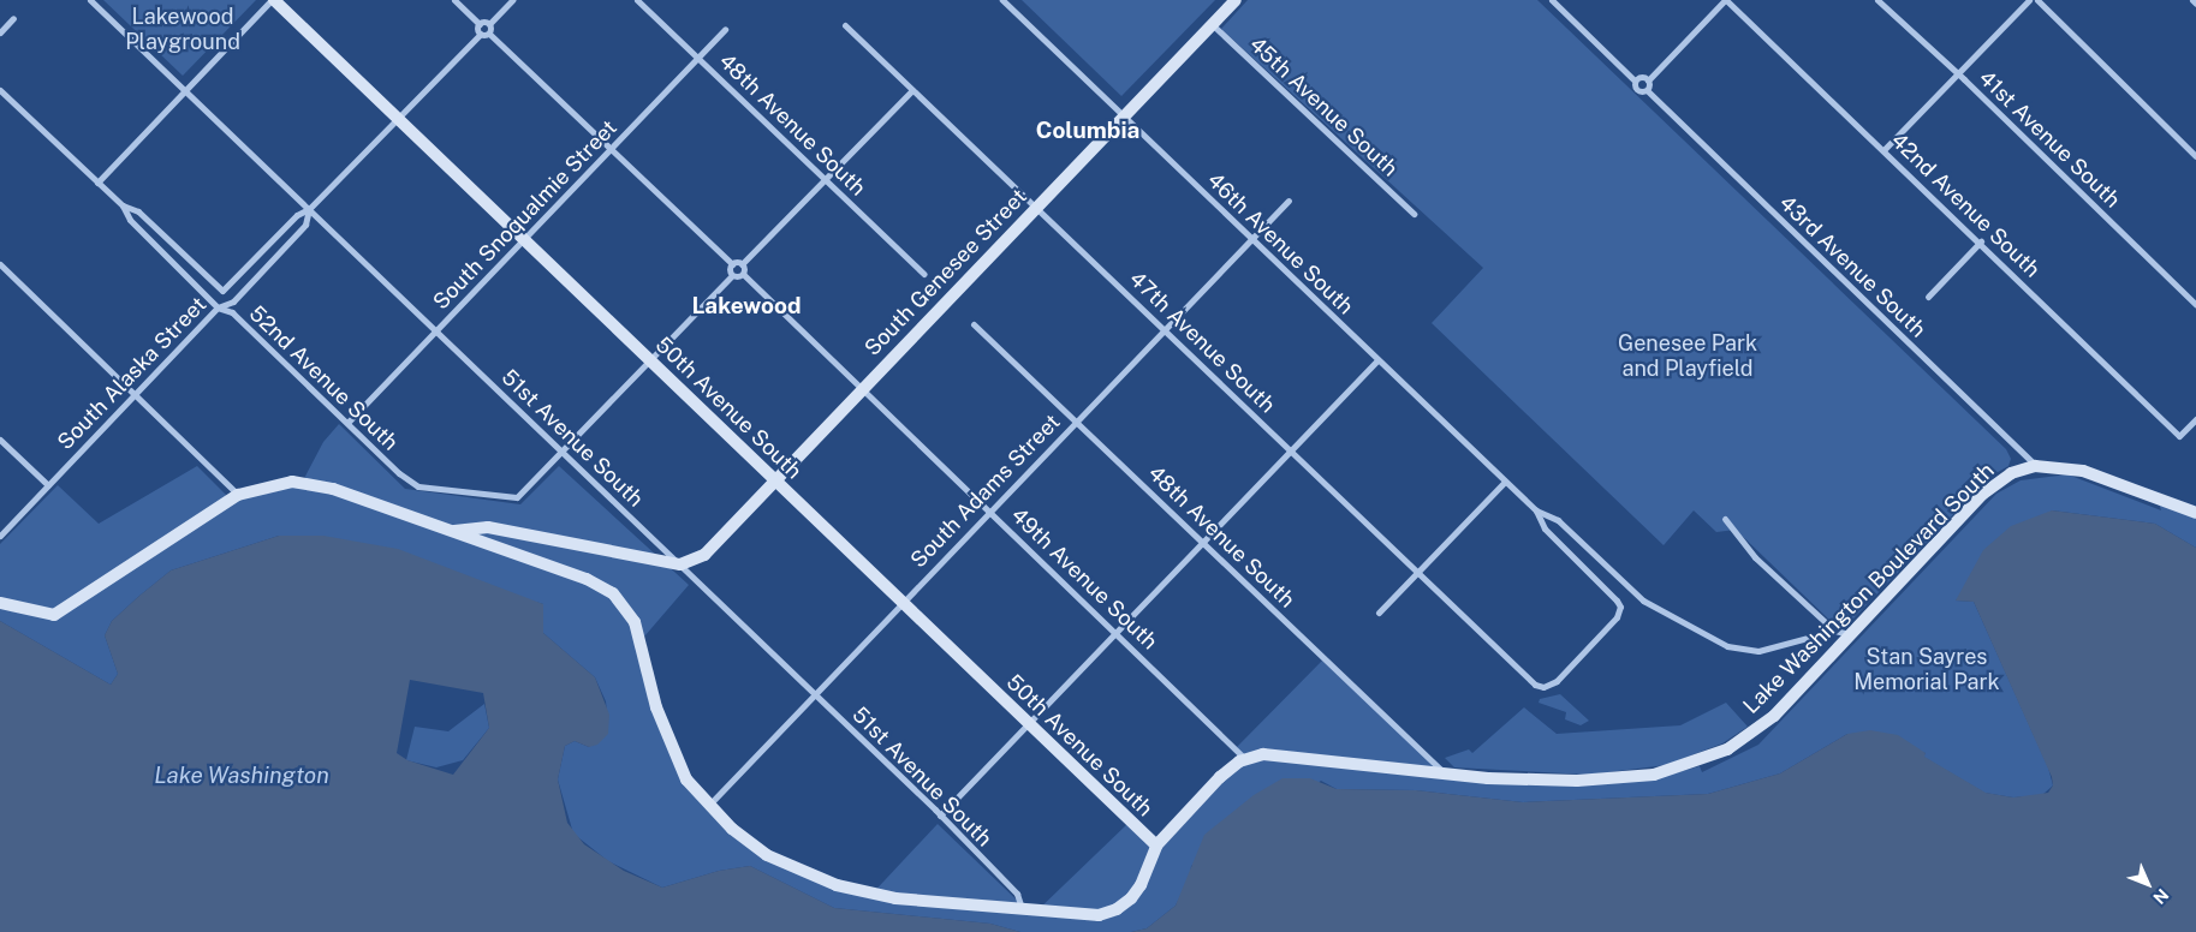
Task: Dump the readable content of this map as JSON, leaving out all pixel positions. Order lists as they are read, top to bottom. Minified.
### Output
{"streets":{"main road":["South Genesee Street","50th Avenue South","Lake Washington Boulevard South"],"street":["45th Avenue South","48th Avenue South","41st Avenue South","42nd Avenue South","South Snoqualmie Street","46th Avenue South","43rd Avenue South","47th Avenue South","South Alaska Street","52nd Avenue South","51st Avenue South","South Adams Street","49th Avenue South"]},"crossings":[["45th Avenue South","South Genesee Street"],["48th Avenue South","South Snoqualmie Street"],["48th Avenue South","South Adams Street"],["48th Avenue South","Lake Washington Boulevard South"],["South Snoqualmie Street","52nd Avenue South"],["South Snoqualmie Street","50th Avenue South"],["South Snoqualmie Street","51st Avenue South"],["46th Avenue South","South Genesee Street"],["46th Avenue South","47th Avenue South"],["46th Avenue South","South Adams Street"],["46th Avenue South","Lake Washington Boulevard South"],["43rd Avenue South","Lake Washington Boulevard South"],["South Genesee Street","47th Avenue South"],["South Genesee Street","50th Avenue South"],["South Genesee Street","51st Avenue South"],["South Genesee Street","49th Avenue South"],["47th Avenue South","South Adams Street"],["South Alaska Street","52nd Avenue South"],["South Alaska Street","50th Avenue South"],["South Alaska Street","51st Avenue South"],["52nd Avenue South","51st Avenue South"],["50th Avenue South","South Adams Street"],["50th Avenue South","Lake Washington Boulevard South"],["51st Avenue South","South Adams Street"],["51st Avenue South","Lake Washington Boulevard South"],["South Adams Street","49th Avenue South"],["South Adams Street","Lake Washington Boulevard South"],["49th Avenue South","Lake Washington Boulevard South"]],"districts":["Columbia","Lakewood"],"water":["Lake Washington"],"parks":["Lakewood Playground","Genesee Park and Playfield","Stan Sayres Memorial Park"],"north":"bottom right"}
